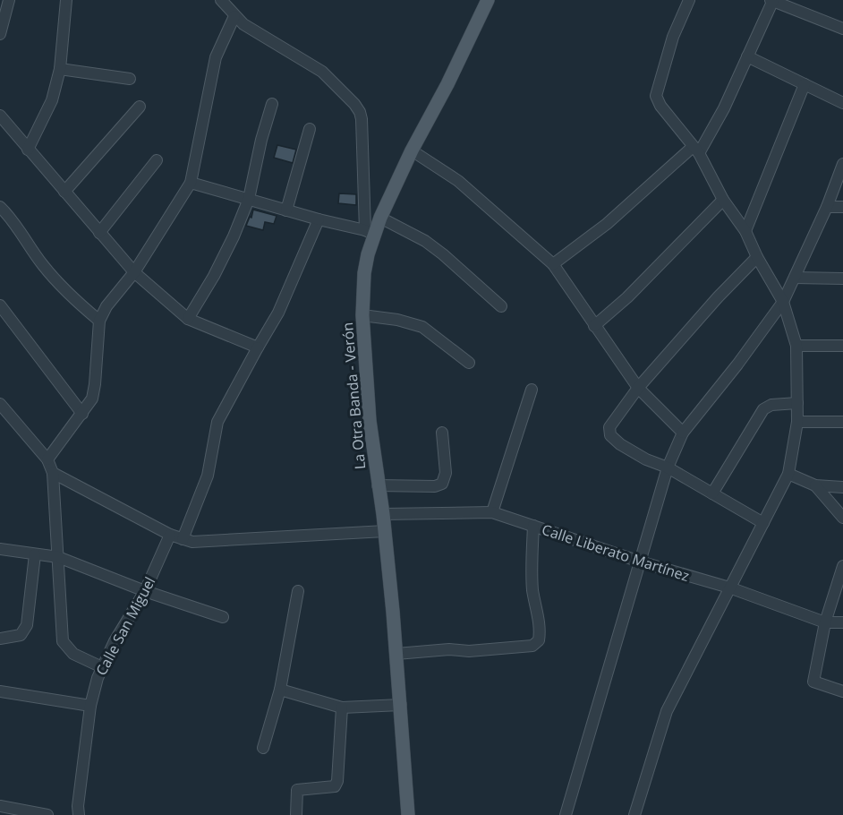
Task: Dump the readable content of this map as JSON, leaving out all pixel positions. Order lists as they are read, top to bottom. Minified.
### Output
{"streets":{"main road":["La Otra Banda - Verón"],"street":["Calle Liberato Martínez","Calle San Miguel"]},"crossings":[["La Otra Banda - Verón","Calle Liberato Martínez"]]}
